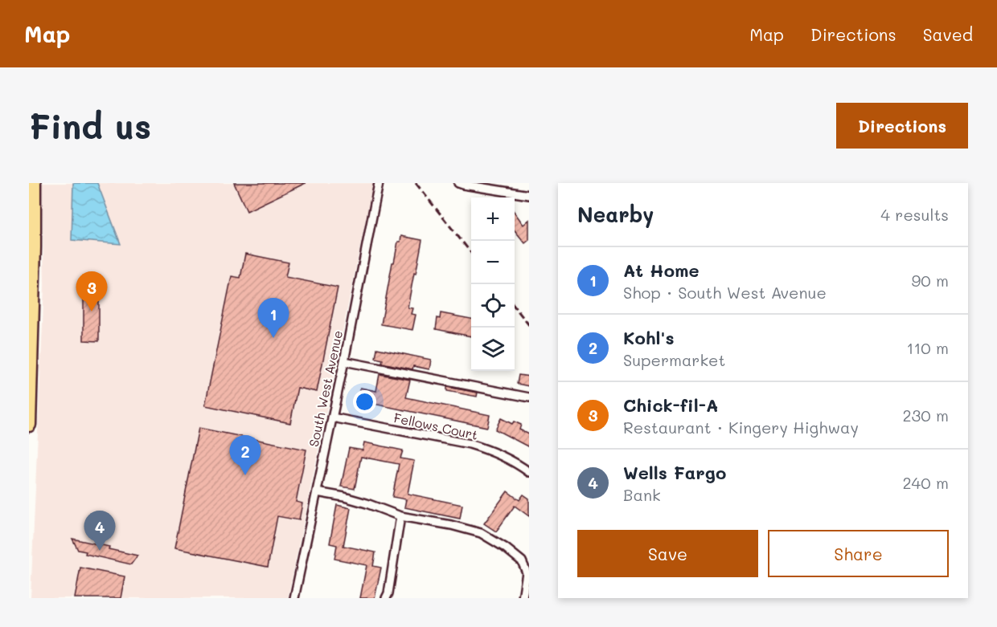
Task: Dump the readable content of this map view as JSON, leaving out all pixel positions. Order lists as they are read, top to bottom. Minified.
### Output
{"streets":{"street":["South West Avenue","Fellows Court"]},"crossings":[["South West Avenue","Fellows Court"]],"page":{"header":"Map","nav":["Map","Directions","Saved"],"buttons":["Directions",["Save","Share"]],"title":"Find us","heading":["Nearby","4 results"],"map_buttons":["+","−"],"list":[{"mark":"1","name":"At Home","note":"Shop · South West Avenue","value":"90 m"},{"mark":"2","name":"Kohl's","note":"Supermarket","value":"110 m"},{"mark":"3","name":"Chick-fil-A","note":"Restaurant · Kingery Highway","value":"230 m"},{"mark":"4","name":"Wells Fargo","note":"Bank","value":"240 m"}],"pins":["3","1","2","4"]}}
